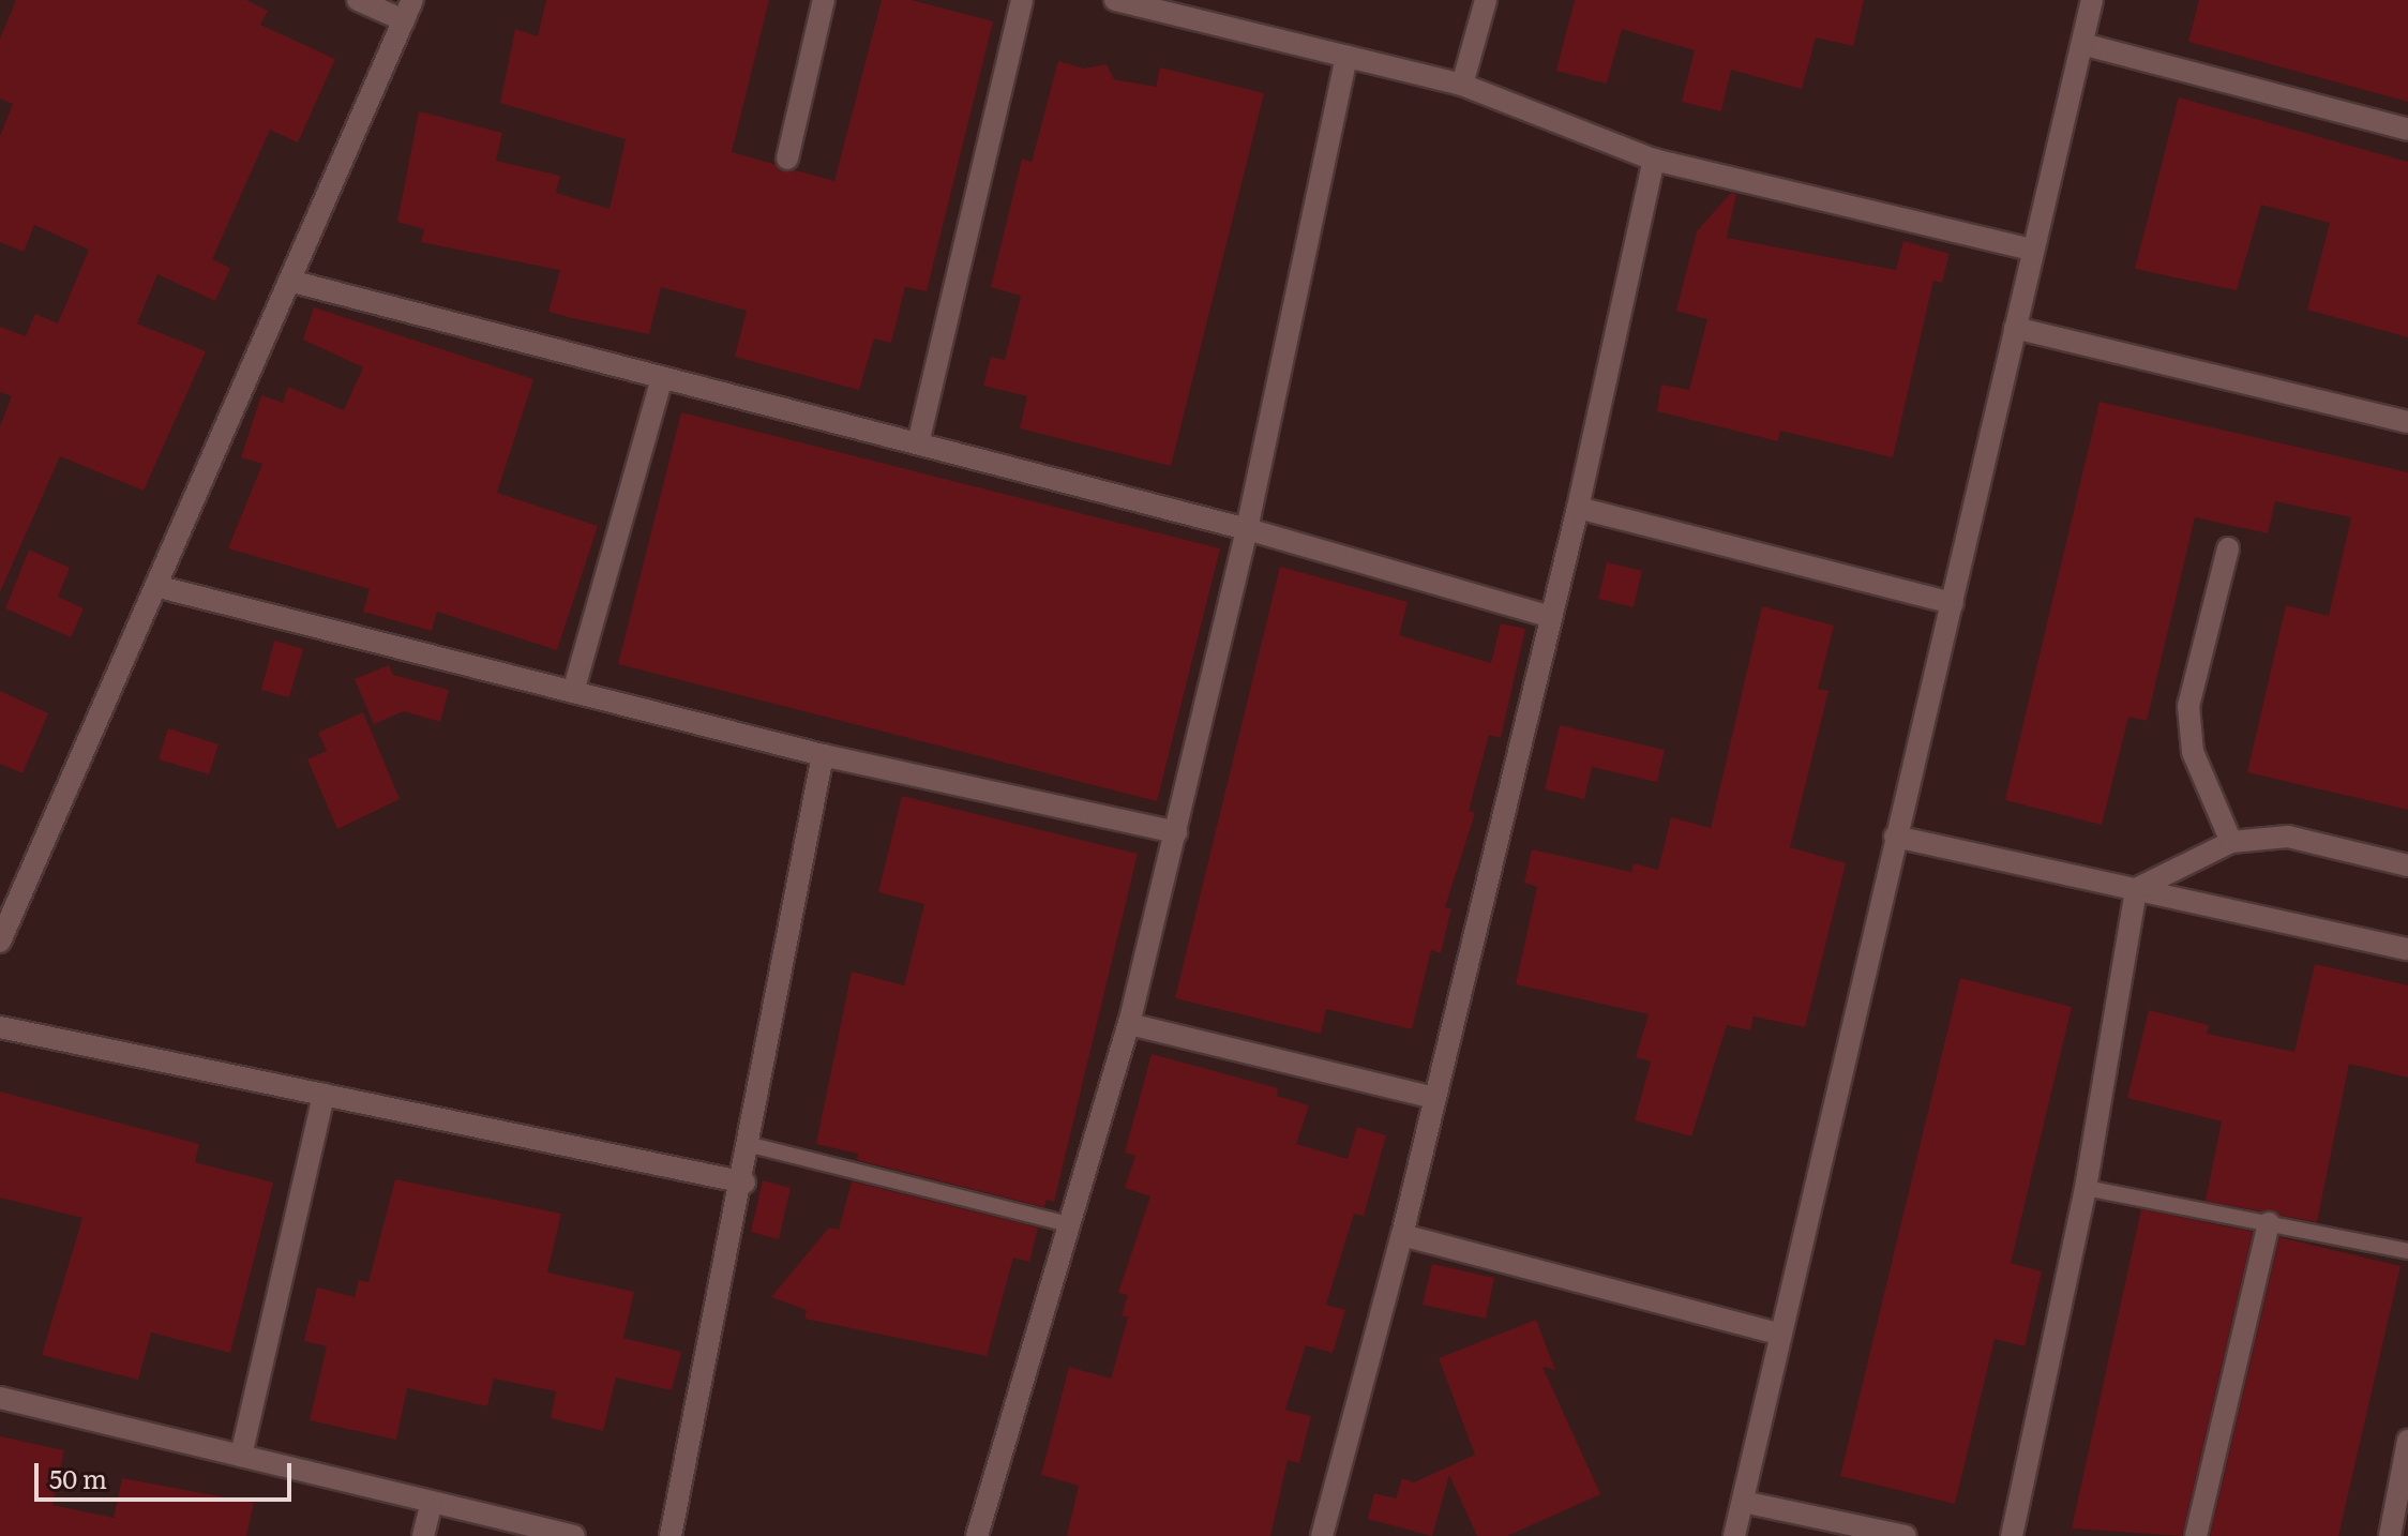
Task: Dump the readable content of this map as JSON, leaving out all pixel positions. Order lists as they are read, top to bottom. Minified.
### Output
{"scale_bar":"50 m"}
